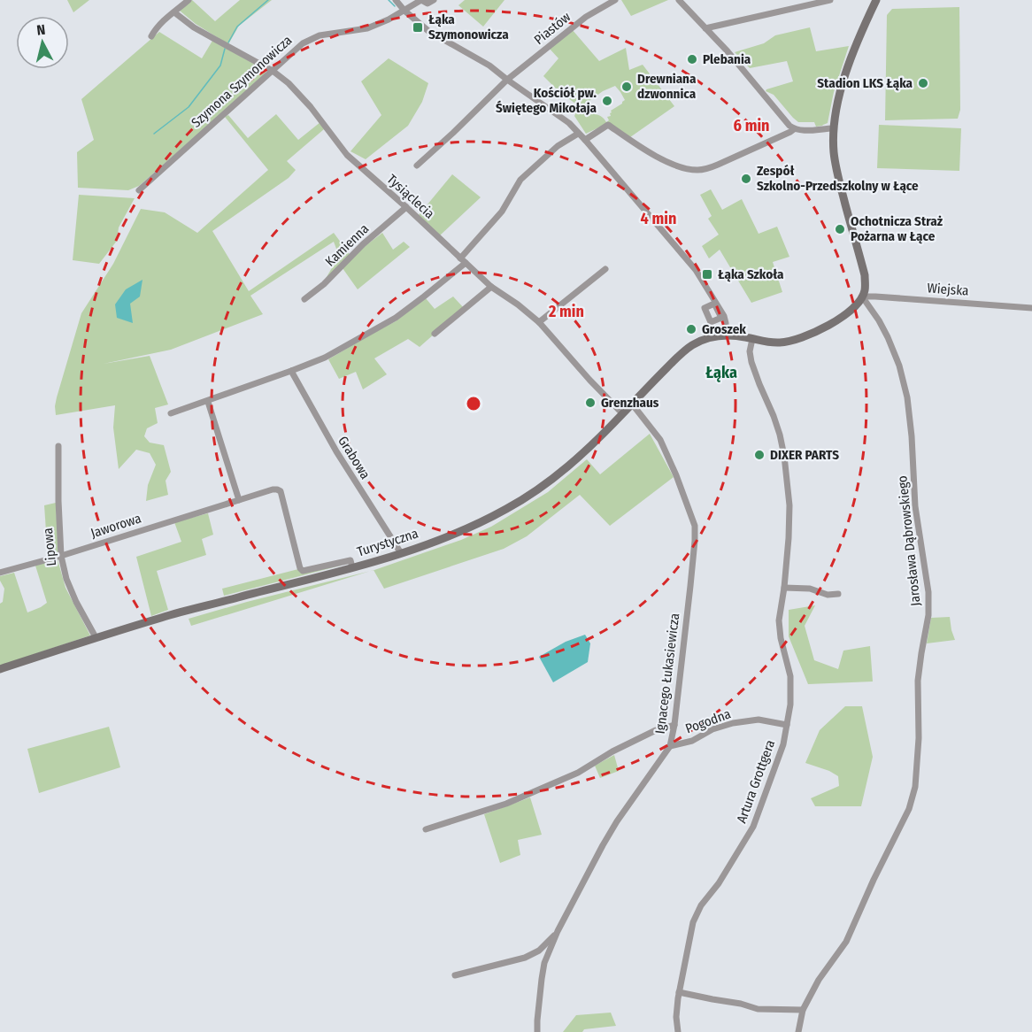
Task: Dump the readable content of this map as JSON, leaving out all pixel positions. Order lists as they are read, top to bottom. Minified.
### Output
{"streets":{"main road":["Turystyczna"],"street":["Piastów","Szymona Szymonowicza","Tysiąclecia","Kamienna","Wiejska","Grabowa","Jaworowa","Jarosława Dąbrowskiego","Lipowa","Ignacego Łukasiewicza","Pogodna","Artura Grottgera"]},"crossings":[["Szymona Szymonowicza","Tysiąclecia"],["Tysiąclecia","Kamienna"],["Tysiąclecia","Turystyczna"],["Wiejska","Jarosława Dąbrowskiego"],["Grabowa","Turystyczna"],["Jaworowa","Turystyczna"],["Jaworowa","Lipowa"],["Turystyczna","Lipowa"],["Turystyczna","Ignacego Łukasiewicza"],["Ignacego Łukasiewicza","Pogodna"],["Pogodna","Artura Grottgera"]],"districts":["Łąka"],"places":{"transit":["Łąka Szymonowicza","Łąka Szkoła"],"other":["Plebania","Stadion LKS Łąka","Drewniana dzwonnica","Kościół pw. Świętego Mikołaja","Zespół Szkolno-Przedszkolny w Łące","Ochotnicza Straż Pożarna w Łące","Groszek","Grenzhaus","DIXER PARTS"]},"north":"top","rings":["6 min","4 min","2 min"]}
